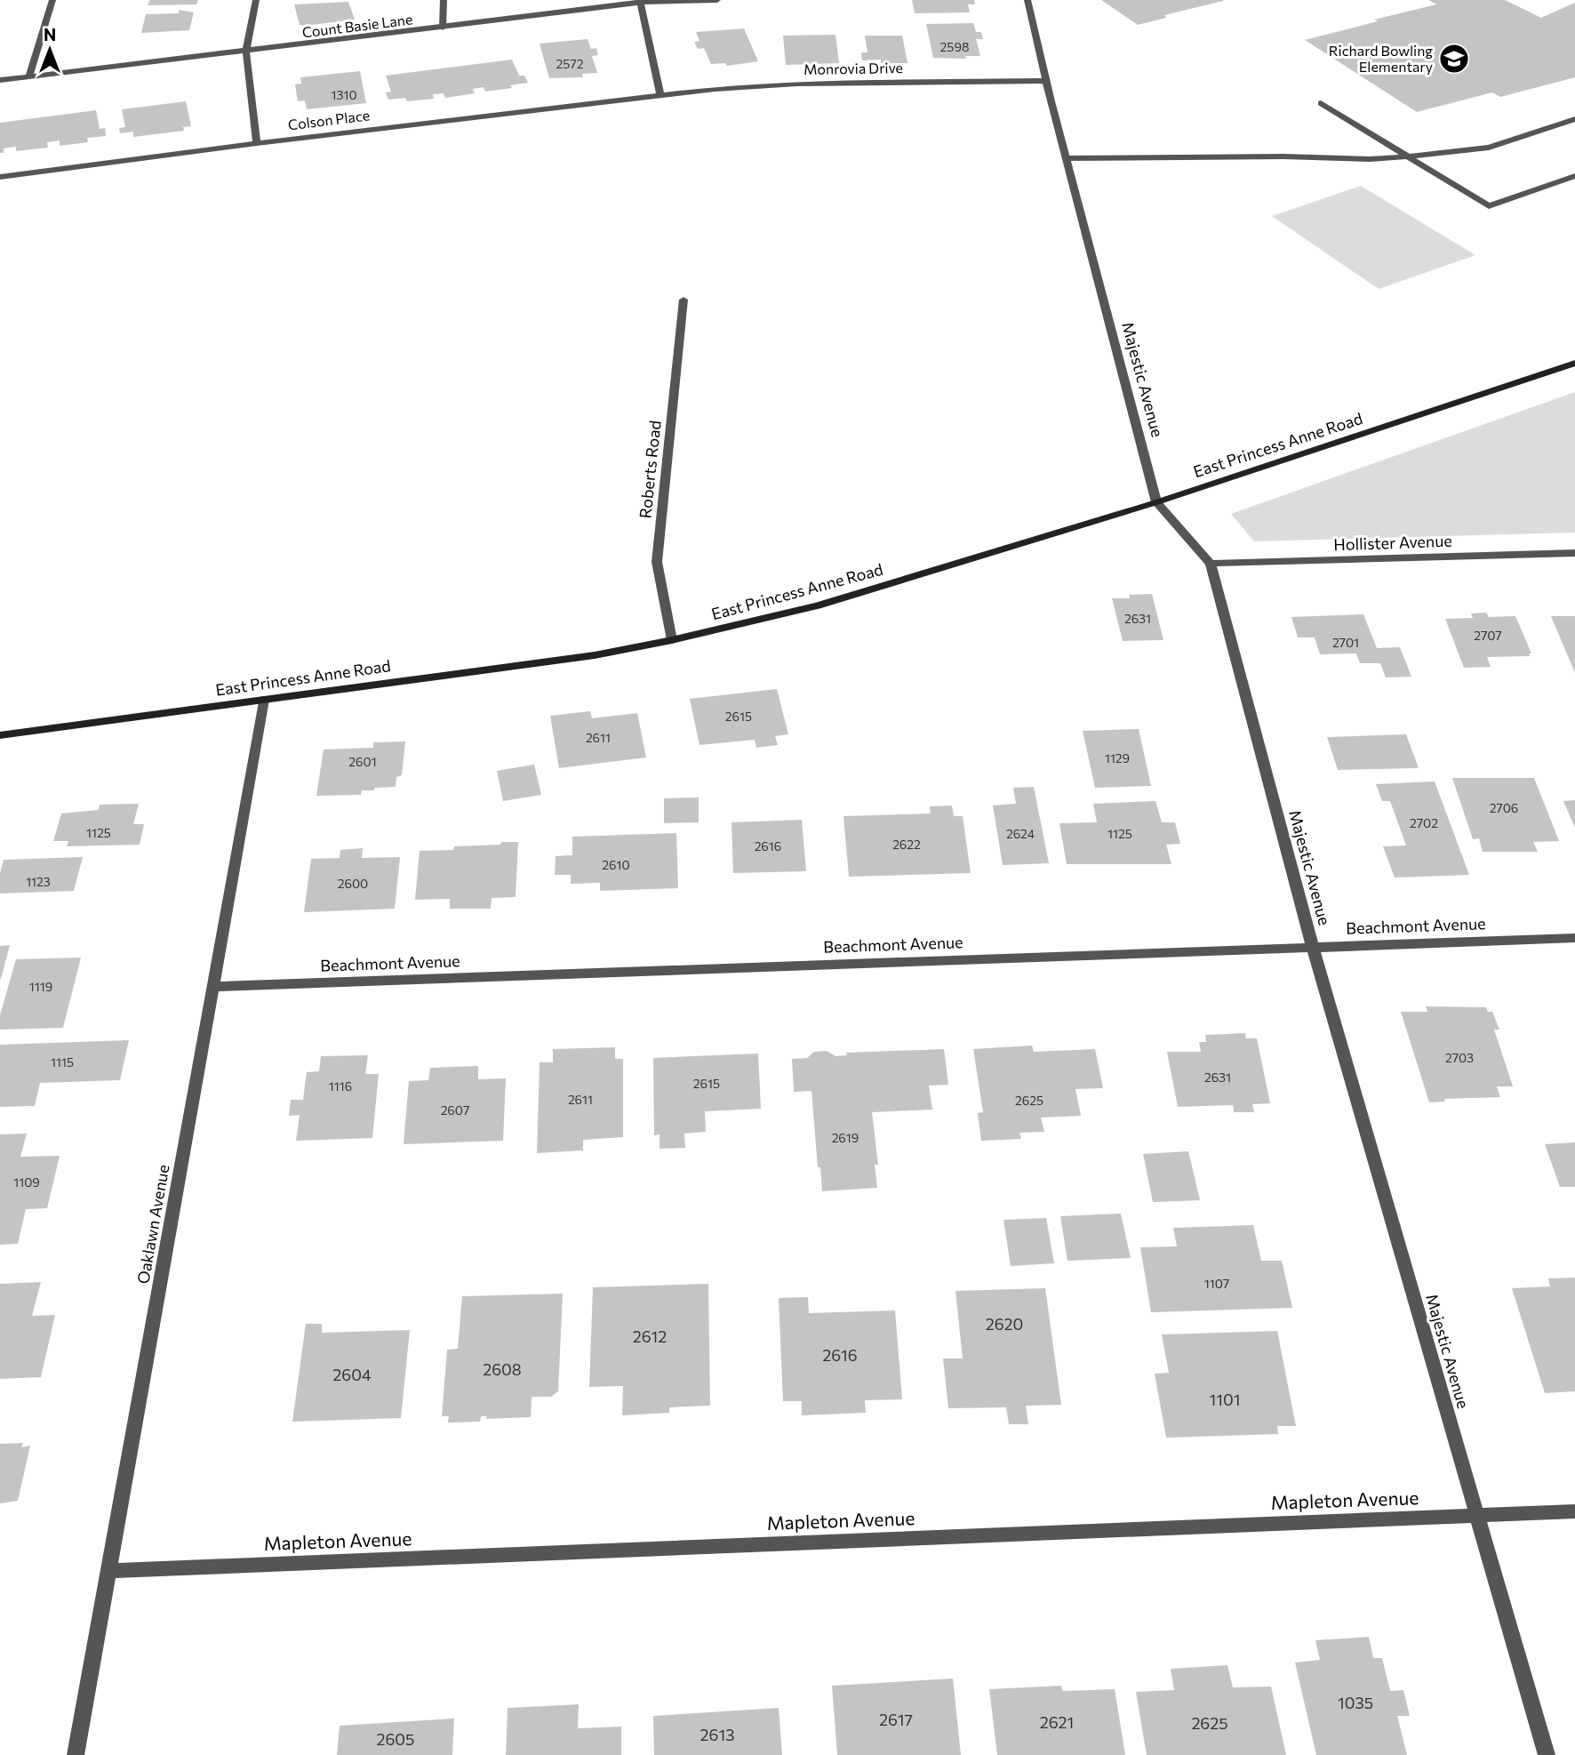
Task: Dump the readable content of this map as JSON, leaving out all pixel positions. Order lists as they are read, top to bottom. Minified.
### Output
{"streets":{"main road":["East Princess Anne Road"],"street":["Count Basie Lane","Monrovia Drive","Colson Place","Majestic Avenue","Roberts Road","Hollister Avenue","Beachmont Avenue","Oaklawn Avenue","Mapleton Avenue"]},"crossings":[["Monrovia Drive","Colson Place"],["Monrovia Drive","Majestic Avenue"],["Majestic Avenue","East Princess Anne Road"],["Majestic Avenue","Hollister Avenue"],["Majestic Avenue","Beachmont Avenue"],["Majestic Avenue","Mapleton Avenue"],["East Princess Anne Road","Roberts Road"],["East Princess Anne Road","Oaklawn Avenue"],["Beachmont Avenue","Oaklawn Avenue"],["Oaklawn Avenue","Mapleton Avenue"]],"places":{"school or university":["Richard Bowling Elementary"]},"house_numbers":["2598","2572","1310","2631","2707","2701","2615","2611","1129","2601","2706","2702","1125","2624","1125","2622","2616","2610","1123","2600","1119","2703","1115","2631","2615","1116","2611","2625","2607","2619","1109","1107","2620","2612","2616","2608","2604","1101","1035","2617","2621","2625","2613","2605"],"north":"top"}
